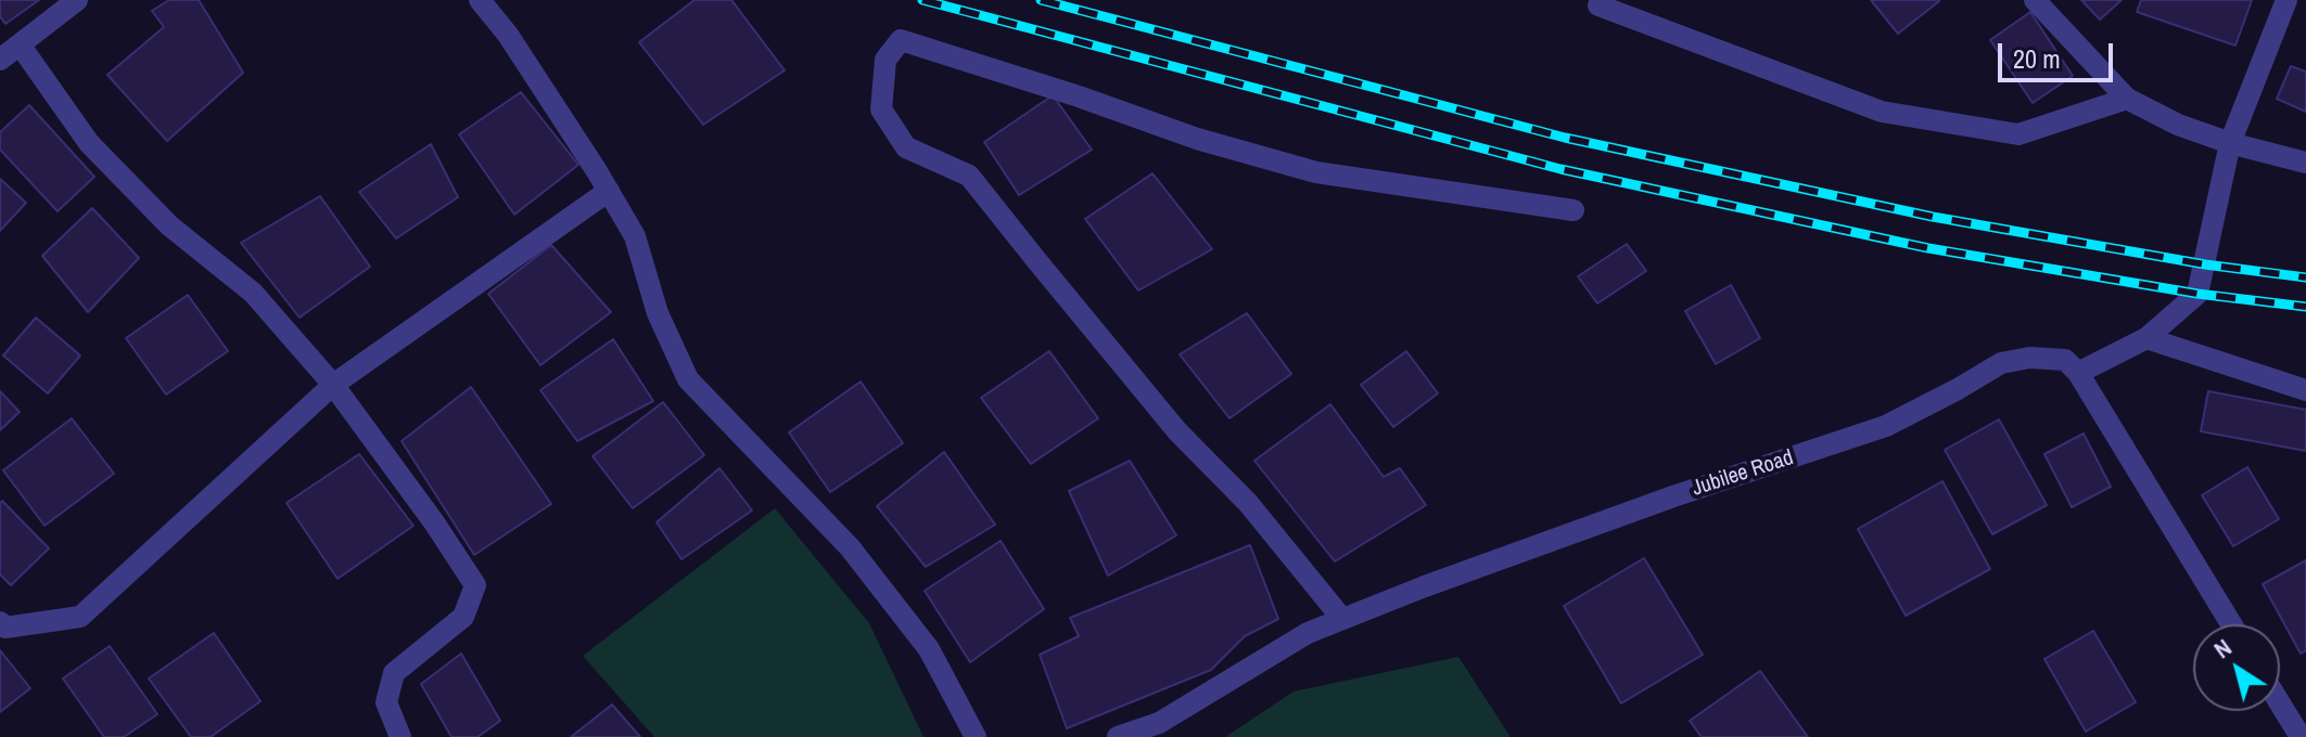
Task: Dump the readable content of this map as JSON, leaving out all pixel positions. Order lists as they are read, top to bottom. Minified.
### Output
{"streets":{"street":["Jubilee Road"]},"scale_bar":"20 m","north":"top left"}
